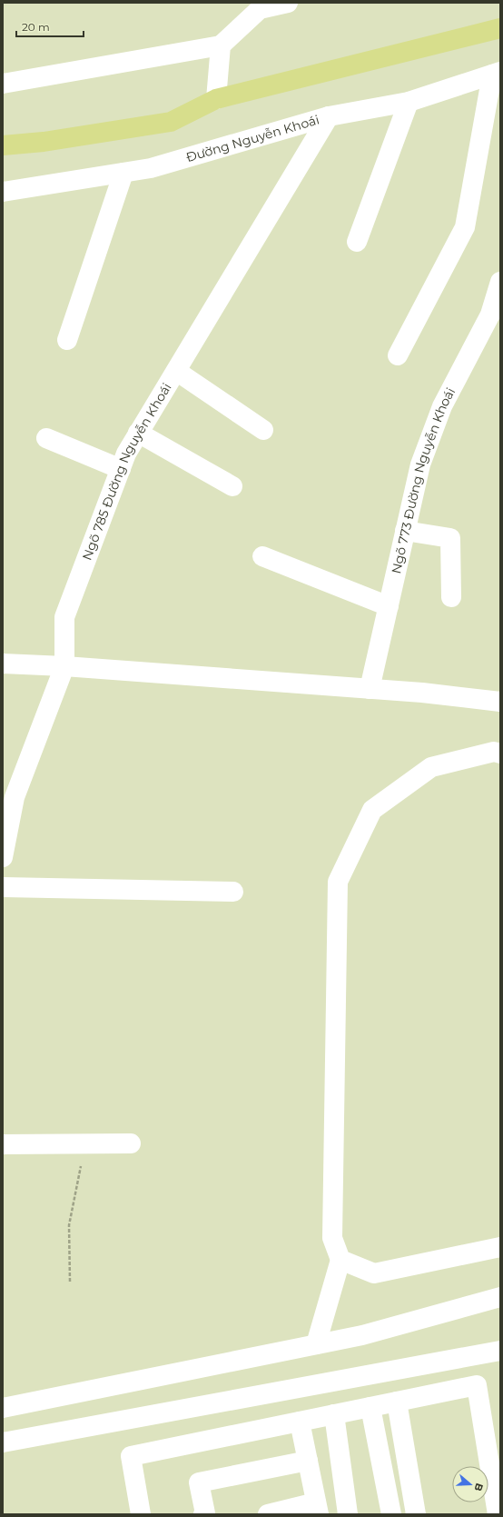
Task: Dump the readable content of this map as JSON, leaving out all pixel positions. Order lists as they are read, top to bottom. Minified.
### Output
{"streets":{"street":["Đường Nguyễn Khoái","Ngõ 785 Đường Nguyễn Khoái","Ngõ 773 Đường Nguyễn Khoái"]},"crossings":[["Đường Nguyễn Khoái","Ngõ 785 Đường Nguyễn Khoái"]],"scale_bar":"20 m","north":"right"}
